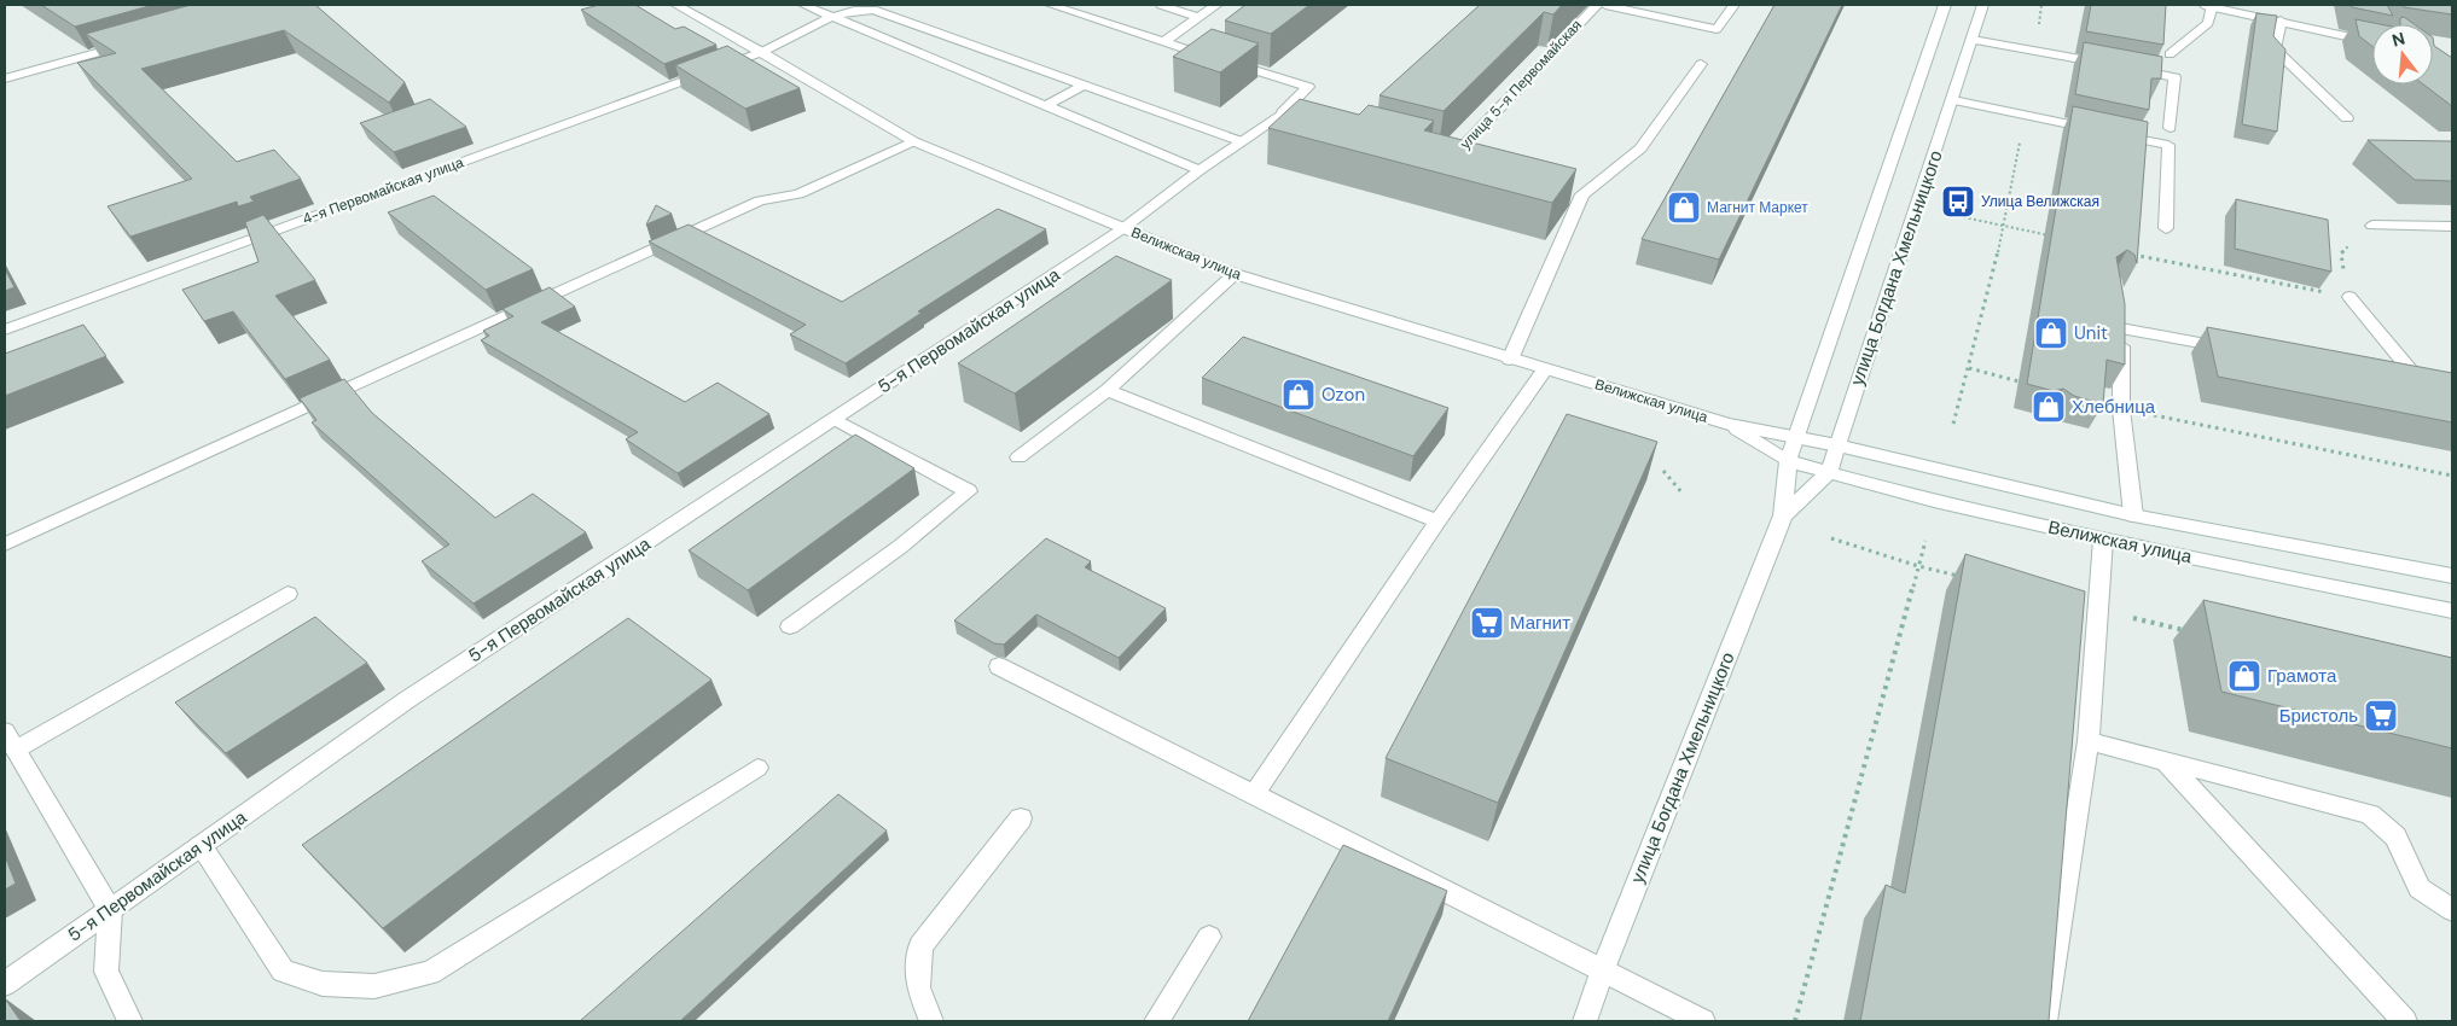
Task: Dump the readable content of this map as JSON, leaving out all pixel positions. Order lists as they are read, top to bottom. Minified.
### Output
{"streets":{"street":["улица 5-я Первомайская","4-я Первомайская улица","Велижская улица","улица Богдана Хмельницкого","5-я Первомайская улица"]},"crossings":[["4-я Первомайская улица","Велижская улица"],["Велижская улица","улица Богдана Хмельницкого"],["Велижская улица","5-я Первомайская улица"]],"places":{"bus stop":["Улица Велижская"],"shop":["Магнит Маркет","Unit","Ozon","Хлебница","Грамота"],"supermarket":["Магнит","Бристоль"]},"north":"top"}
